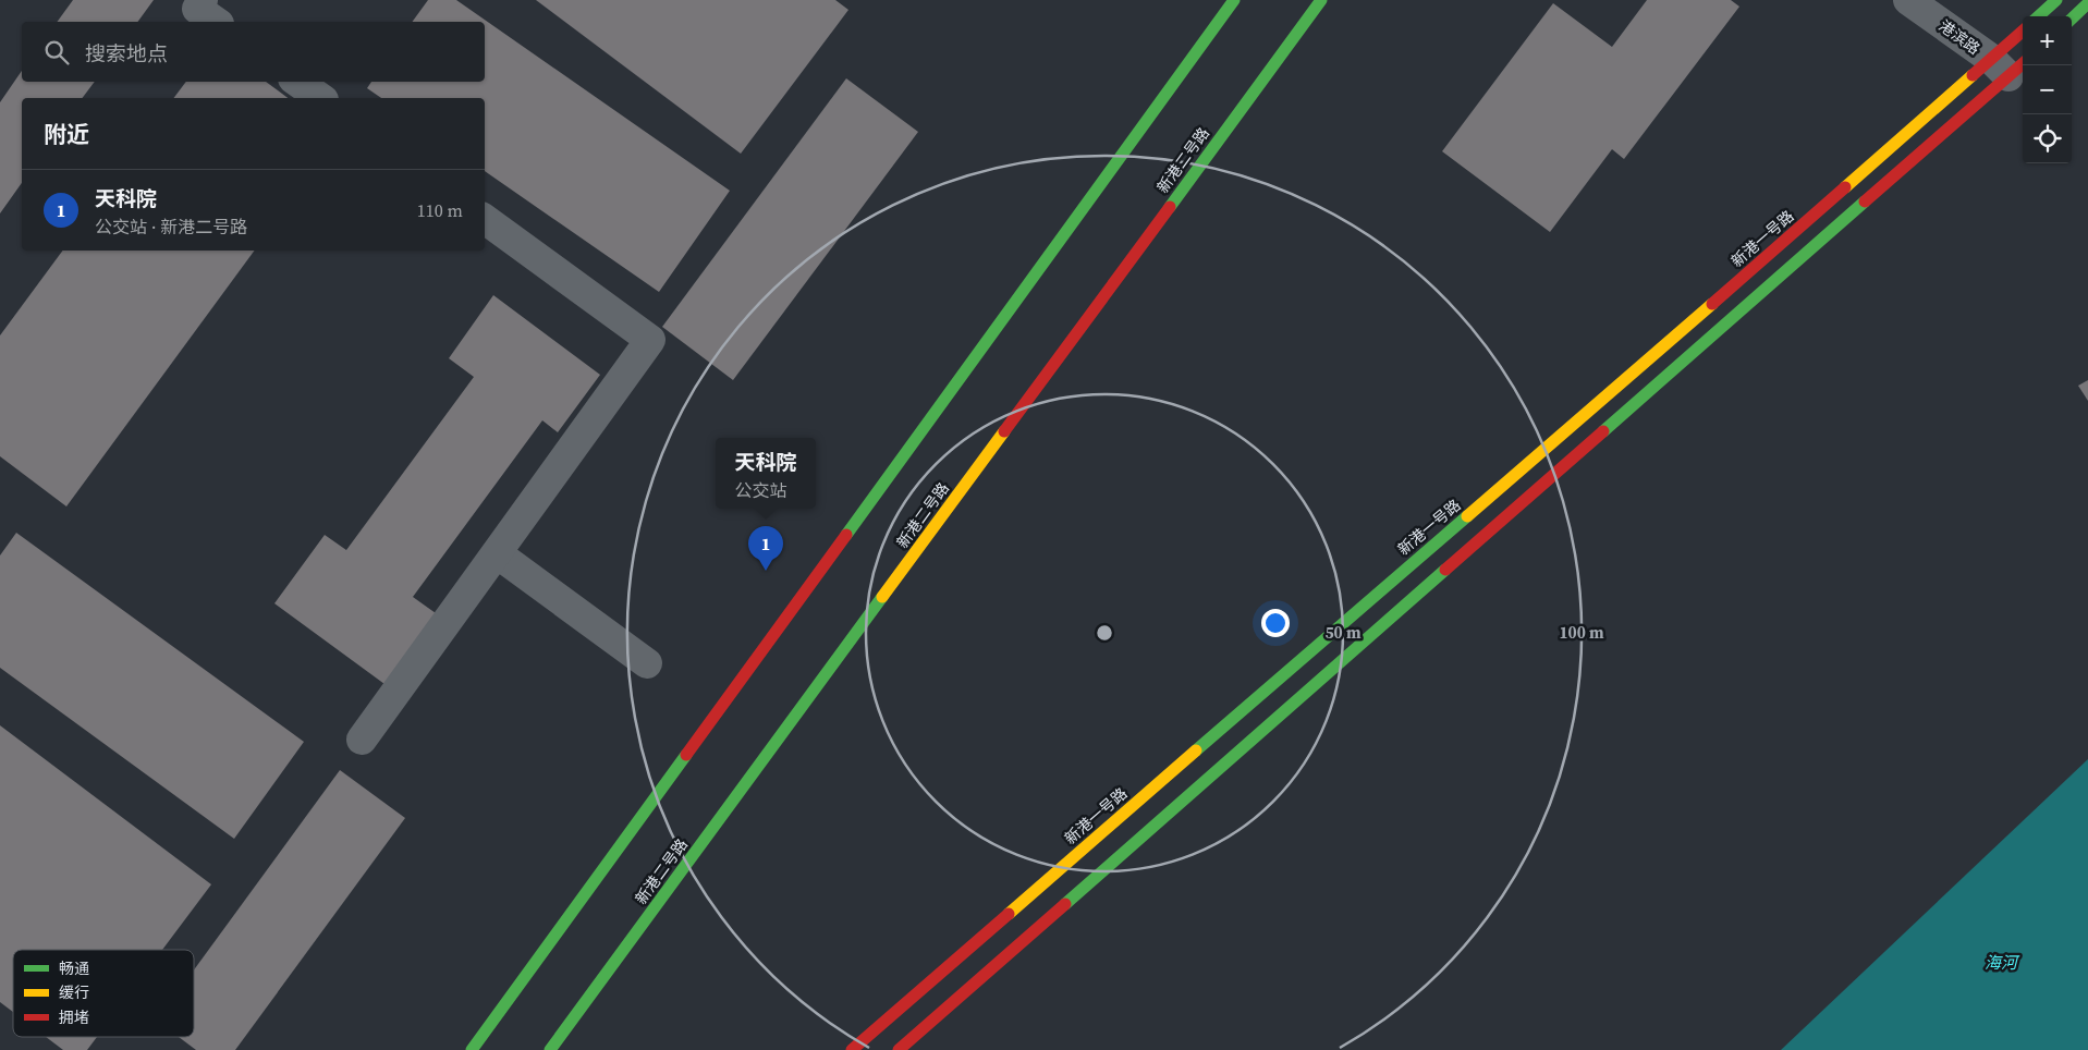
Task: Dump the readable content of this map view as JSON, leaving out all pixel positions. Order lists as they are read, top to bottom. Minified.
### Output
{"streets":{"street":["港滨路","新港二号路","新港一号路"]},"crossings":[["港滨路","新港一号路"]],"water":["海河"],"legend":["畅通","缓行","拥堵"],"page":{"map_buttons":["+","−"],"search":"搜索地点","heading":"附近","list":[{"mark":"1","name":"天科院","note":"公交站 · 新港二号路","value":"110 m"}],"popup":["天科院","公交站"],"pins":"1"},"rings":["50 m","100 m"]}
